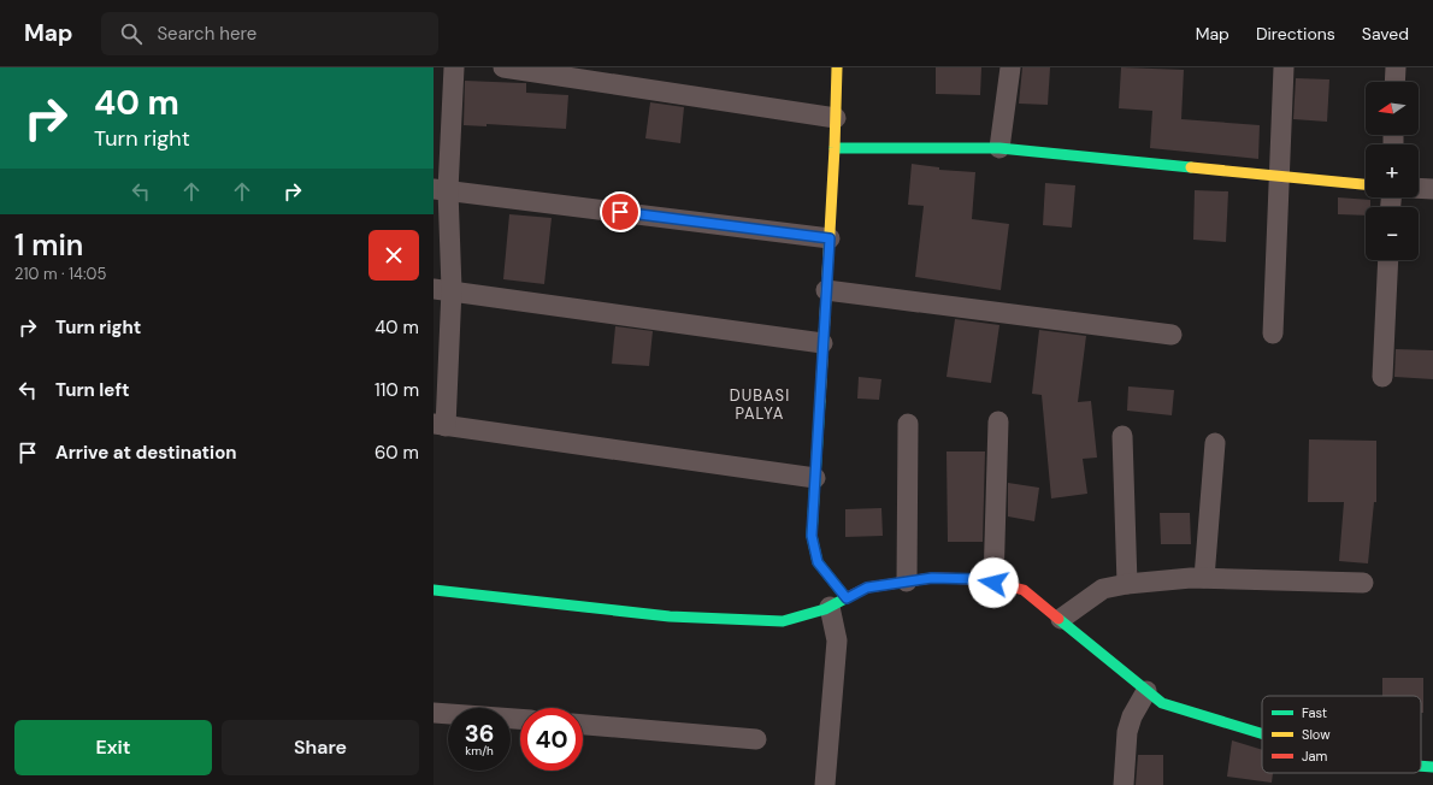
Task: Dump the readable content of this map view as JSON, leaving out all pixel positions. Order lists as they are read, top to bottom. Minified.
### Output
{"districts":["DUBASI PALYA"],"legend":["Fast","Slow","Jam"],"north":"left","page":{"header":"Map","search":"Search here","nav":["Map","Directions","Saved"],"turn":["40 m","Turn right"],"map_buttons":["+","−"],"heading":["1 min","210 m · 14:05"],"list":[{"name":"Turn right","value":"40 m"},{"name":"Turn left","value":"110 m"},{"name":"Arrive at destination","value":"60 m"}],"speed":"36 km/h","limit":"40","buttons":["Exit","Share"]}}
